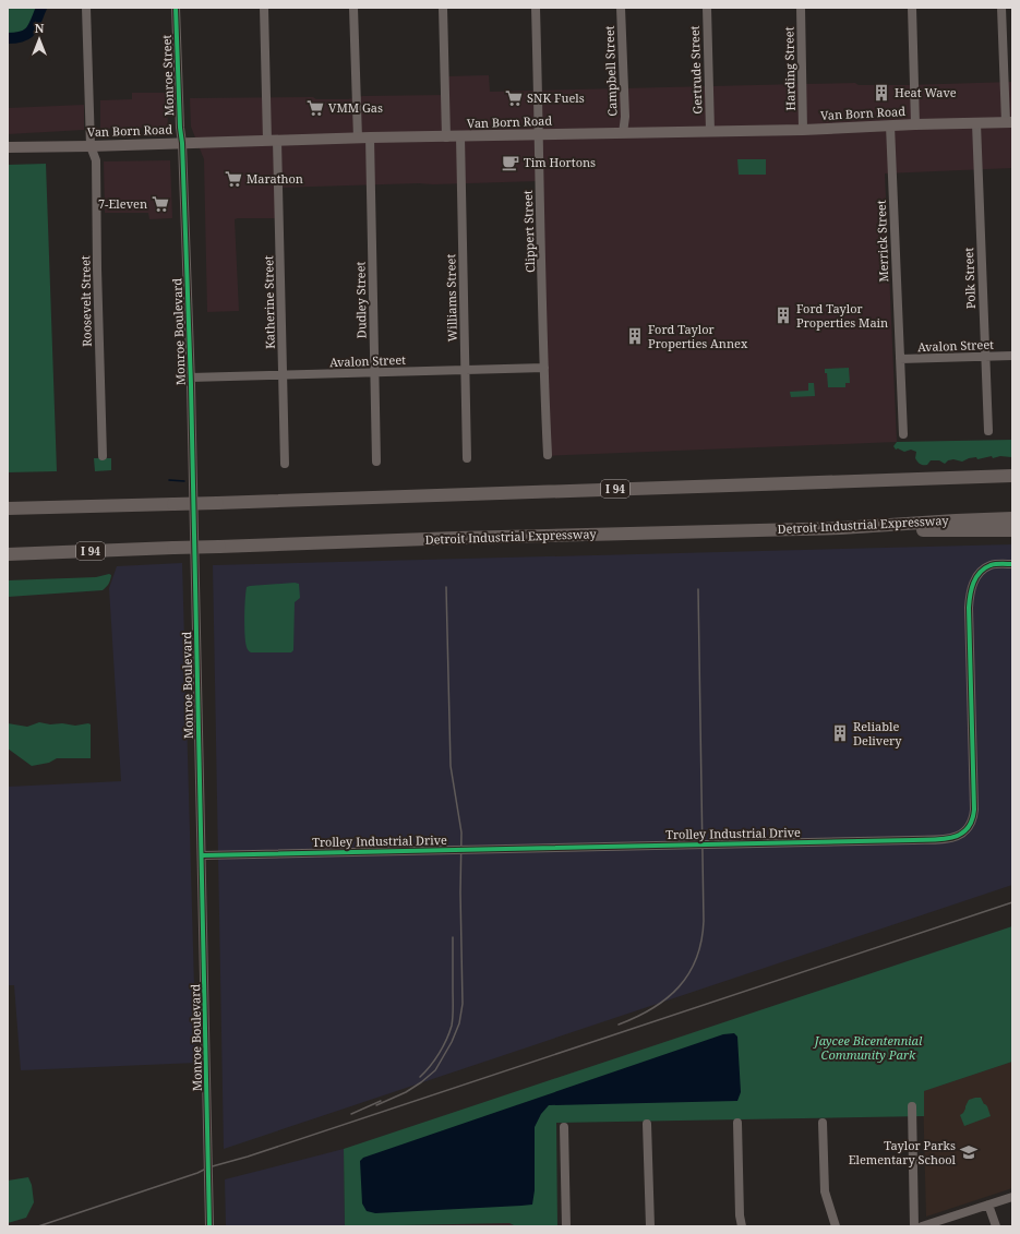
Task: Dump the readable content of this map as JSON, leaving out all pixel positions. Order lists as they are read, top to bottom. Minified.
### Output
{"streets":{"highway":["I 94","Detroit Industrial Expressway"],"main road":["Van Born Road"],"street":["Harding Street","Gertrude Street","Campbell Street","Monroe Street","Clippert Street","Merrick Street","Polk Street","Williams Street","Dudley Street","Roosevelt Street","Katherine Street","Monroe Boulevard","Avalon Street","Trolley Industrial Drive"]},"crossings":[["Harding Street","Van Born Road"],["Gertrude Street","Van Born Road"],["Campbell Street","Van Born Road"],["Monroe Street","Van Born Road"],["Monroe Street","Monroe Boulevard"],["Van Born Road","Clippert Street"],["Van Born Road","Merrick Street"],["Van Born Road","Polk Street"],["Van Born Road","Williams Street"],["Van Born Road","Dudley Street"],["Van Born Road","Roosevelt Street"],["Van Born Road","Katherine Street"],["Van Born Road","Monroe Boulevard"],["Clippert Street","Avalon Street"],["Merrick Street","Avalon Street"],["Polk Street","Avalon Street"],["Williams Street","Avalon Street"],["Dudley Street","Avalon Street"],["Katherine Street","Avalon Street"],["Monroe Boulevard","Avalon Street"],["Monroe Boulevard","Trolley Industrial Drive"]],"parks":["Jaycee Bicentennial Community Park"],"places":{"building":["Heat Wave","Ford Taylor Properties Main","Ford Taylor Properties Annex","Reliable Delivery"],"supermarket":["SNK Fuels","VMM Gas","Marathon","7-Eleven"],"cafe":["Tim Hortons"],"school or university":["Taylor Parks Elementary School"]},"north":"top"}
